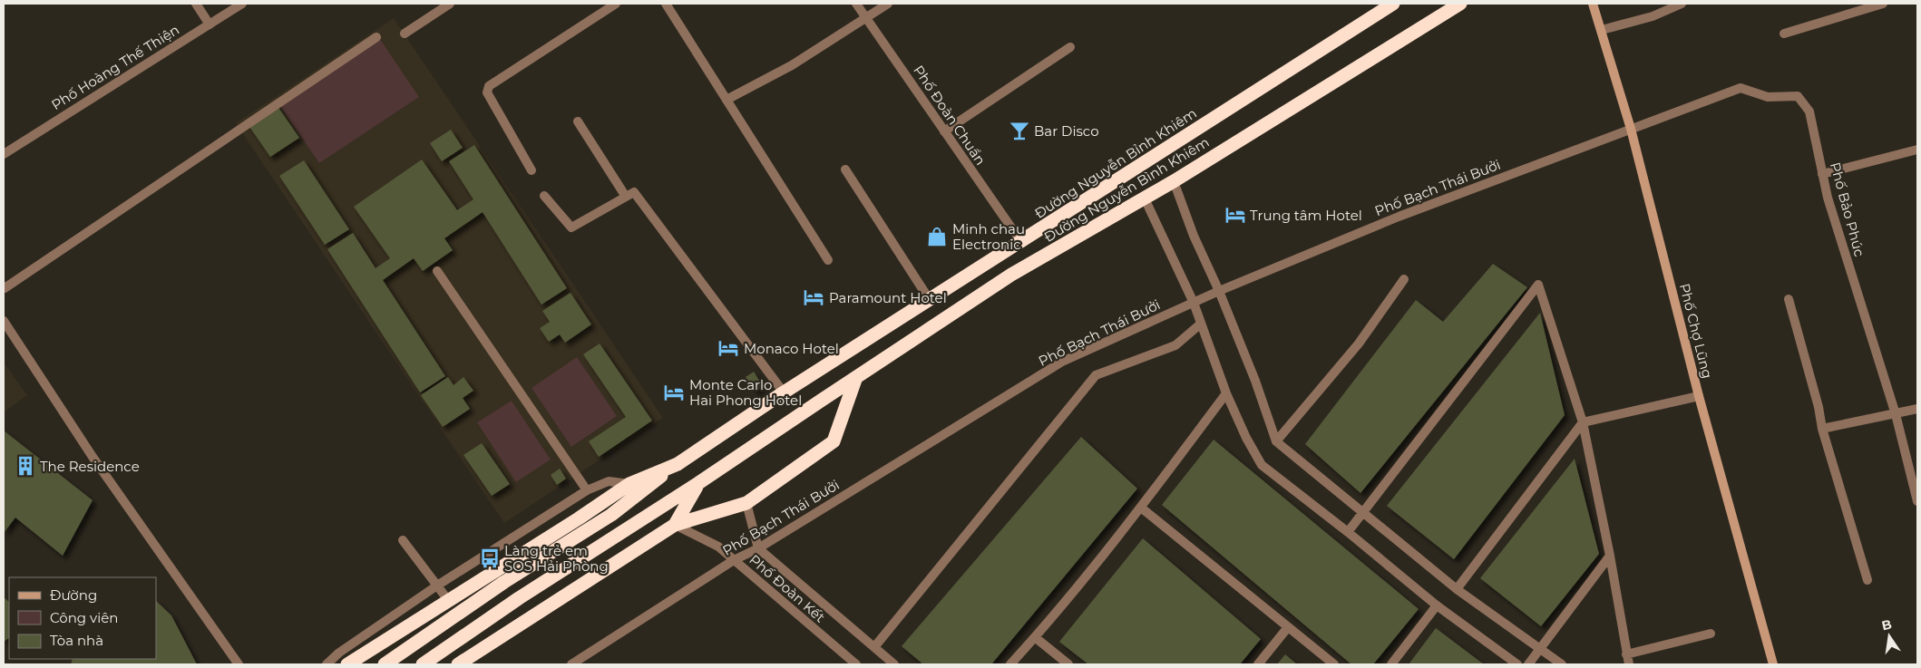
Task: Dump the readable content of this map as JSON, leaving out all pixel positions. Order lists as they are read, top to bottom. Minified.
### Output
{"streets":{"highway":["Đường Nguyễn Bỉnh Khiêm","Đường Nguyễn Bình Khiêm"],"street":["Phố Hoàng Thế Thiện","Phố Đoàn Chuẩn","Phố Bạch Thái Bưởi","Phố Bảo Phúc","Phố Chợ Lũng","Phố Đoàn Kết"]},"crossings":[["Phố Đoàn Chuẩn","Đường Nguyễn Bỉnh Khiêm"],["Phố Bạch Thái Bưởi","Phố Bảo Phúc"],["Phố Bạch Thái Bưởi","Phố Chợ Lũng"],["Phố Bạch Thái Bưởi","Phố Đoàn Kết"],["Phố Bảo Phúc","Phố Chợ Lũng"]],"places":{"bar":["Bar Disco"],"hotel":["Trung tâm Hotel","Paramount Hotel","Monaco Hotel","Monte Carlo Hai Phong Hotel"],"shop":["Minh chau Electronic"],"building":["The Residence"],"bus stop":["Làng trẻ em SOS Hải Phòng"]},"legend":["Đường","Công viên","Tòa nhà"],"north":"top"}
